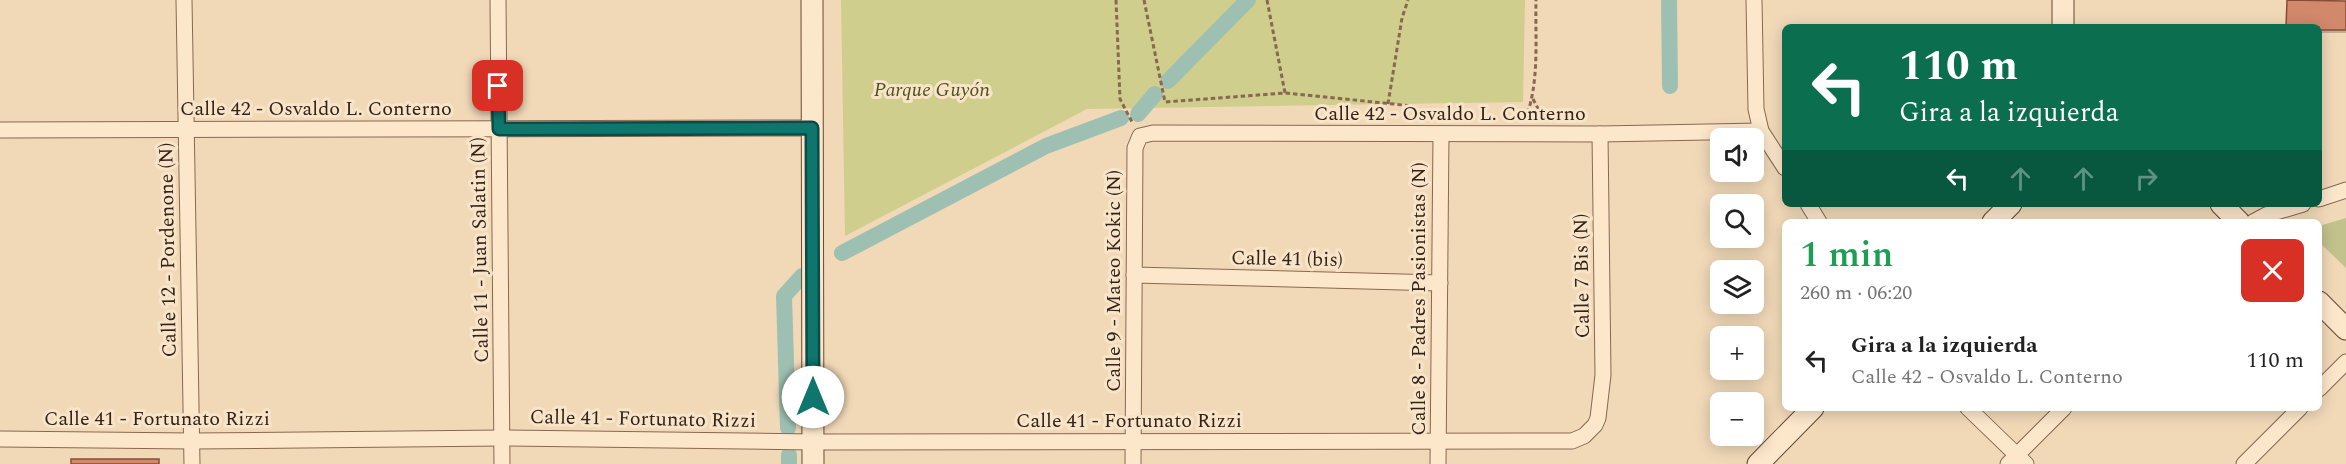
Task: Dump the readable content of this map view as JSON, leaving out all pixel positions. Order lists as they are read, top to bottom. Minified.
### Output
{"streets":{"street":["Calle 42 - Osvaldo L. Conterno","Calle 12 - Pordenone (N)","Calle 11 - Juan Salatin (N)","Calle 41 (bis)","Calle 7 Bis (N)","Calle 9 - Mateo Kokic (N)","Calle 8 - Padres Pasionistas (N)","Calle 41 - Fortunato Rizzi"]},"crossings":[["Calle 42 - Osvaldo L. Conterno","Calle 12 - Pordenone (N)"],["Calle 42 - Osvaldo L. Conterno","Calle 11 - Juan Salatin (N)"],["Calle 42 - Osvaldo L. Conterno","Calle 7 Bis (N)"],["Calle 42 - Osvaldo L. Conterno","Calle 9 - Mateo Kokic (N)"],["Calle 42 - Osvaldo L. Conterno","Calle 8 - Padres Pasionistas (N)"],["Calle 12 - Pordenone (N)","Calle 41 - Fortunato Rizzi"],["Calle 11 - Juan Salatin (N)","Calle 41 - Fortunato Rizzi"],["Calle 41 (bis)","Calle 9 - Mateo Kokic (N)"],["Calle 41 (bis)","Calle 8 - Padres Pasionistas (N)"],["Calle 7 Bis (N)","Calle 41 - Fortunato Rizzi"],["Calle 9 - Mateo Kokic (N)","Calle 41 - Fortunato Rizzi"],["Calle 8 - Padres Pasionistas (N)","Calle 41 - Fortunato Rizzi"]],"parks":["Parque Guyón"],"page":{"turn":["110 m","Gira a la izquierda"],"map_buttons":["+","−"],"heading":["1 min","260 m · 06:20"],"list":[{"name":"Gira a la izquierda","note":"Calle 42 - Osvaldo L. Conterno","value":"110 m"}]}}
